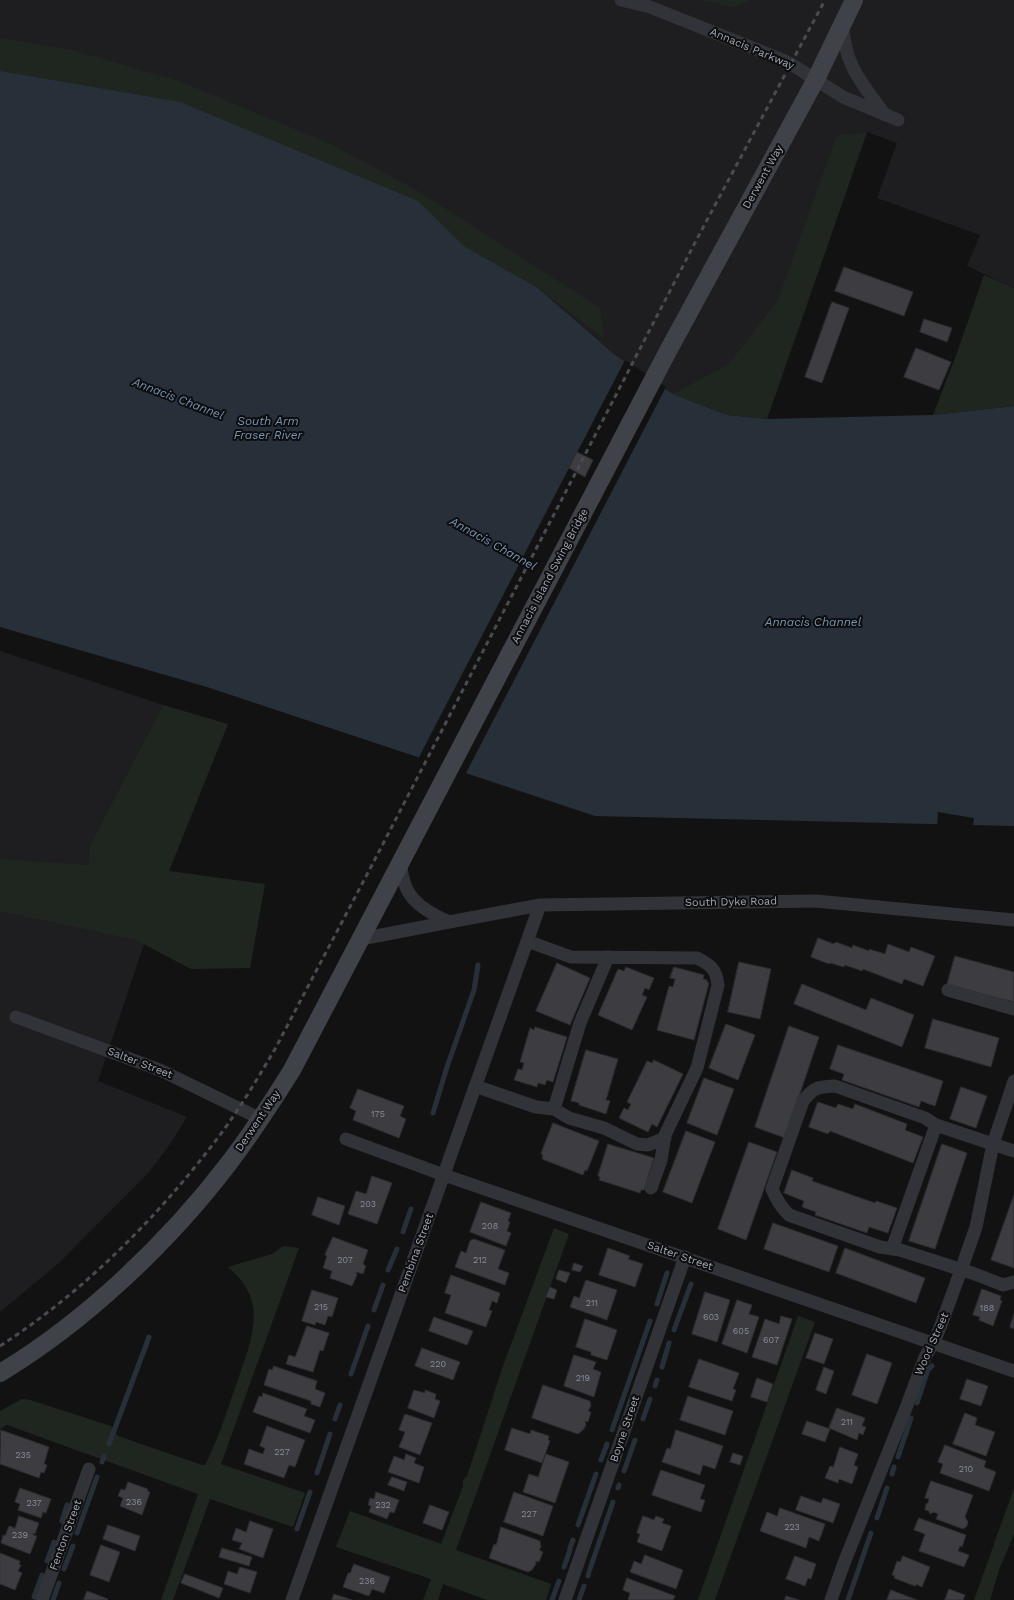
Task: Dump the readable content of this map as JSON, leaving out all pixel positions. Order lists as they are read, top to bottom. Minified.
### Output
{"streets":{"main road":["Derwent Way","Annacis Island Swing Bridge"],"street":["Annacis Parkway","South Dyke Road","Salter Street","Pembina Street","Wood Street","Boyne Street","Fenton Street"]},"crossings":[["Annacis Parkway","Derwent Way"],["Derwent Way","Annacis Island Swing Bridge"],["Derwent Way","South Dyke Road"],["Derwent Way","Salter Street"],["South Dyke Road","Pembina Street"],["Salter Street","Pembina Street"],["Salter Street","Wood Street"],["Salter Street","Boyne Street"]],"water":["Annacis Channel","South Arm Fraser River"],"house_numbers":["175","203","208","207","212","211","215","188","603","605","607","220","219","211","227","235","210","236","237","232","227","223","239","236"]}
